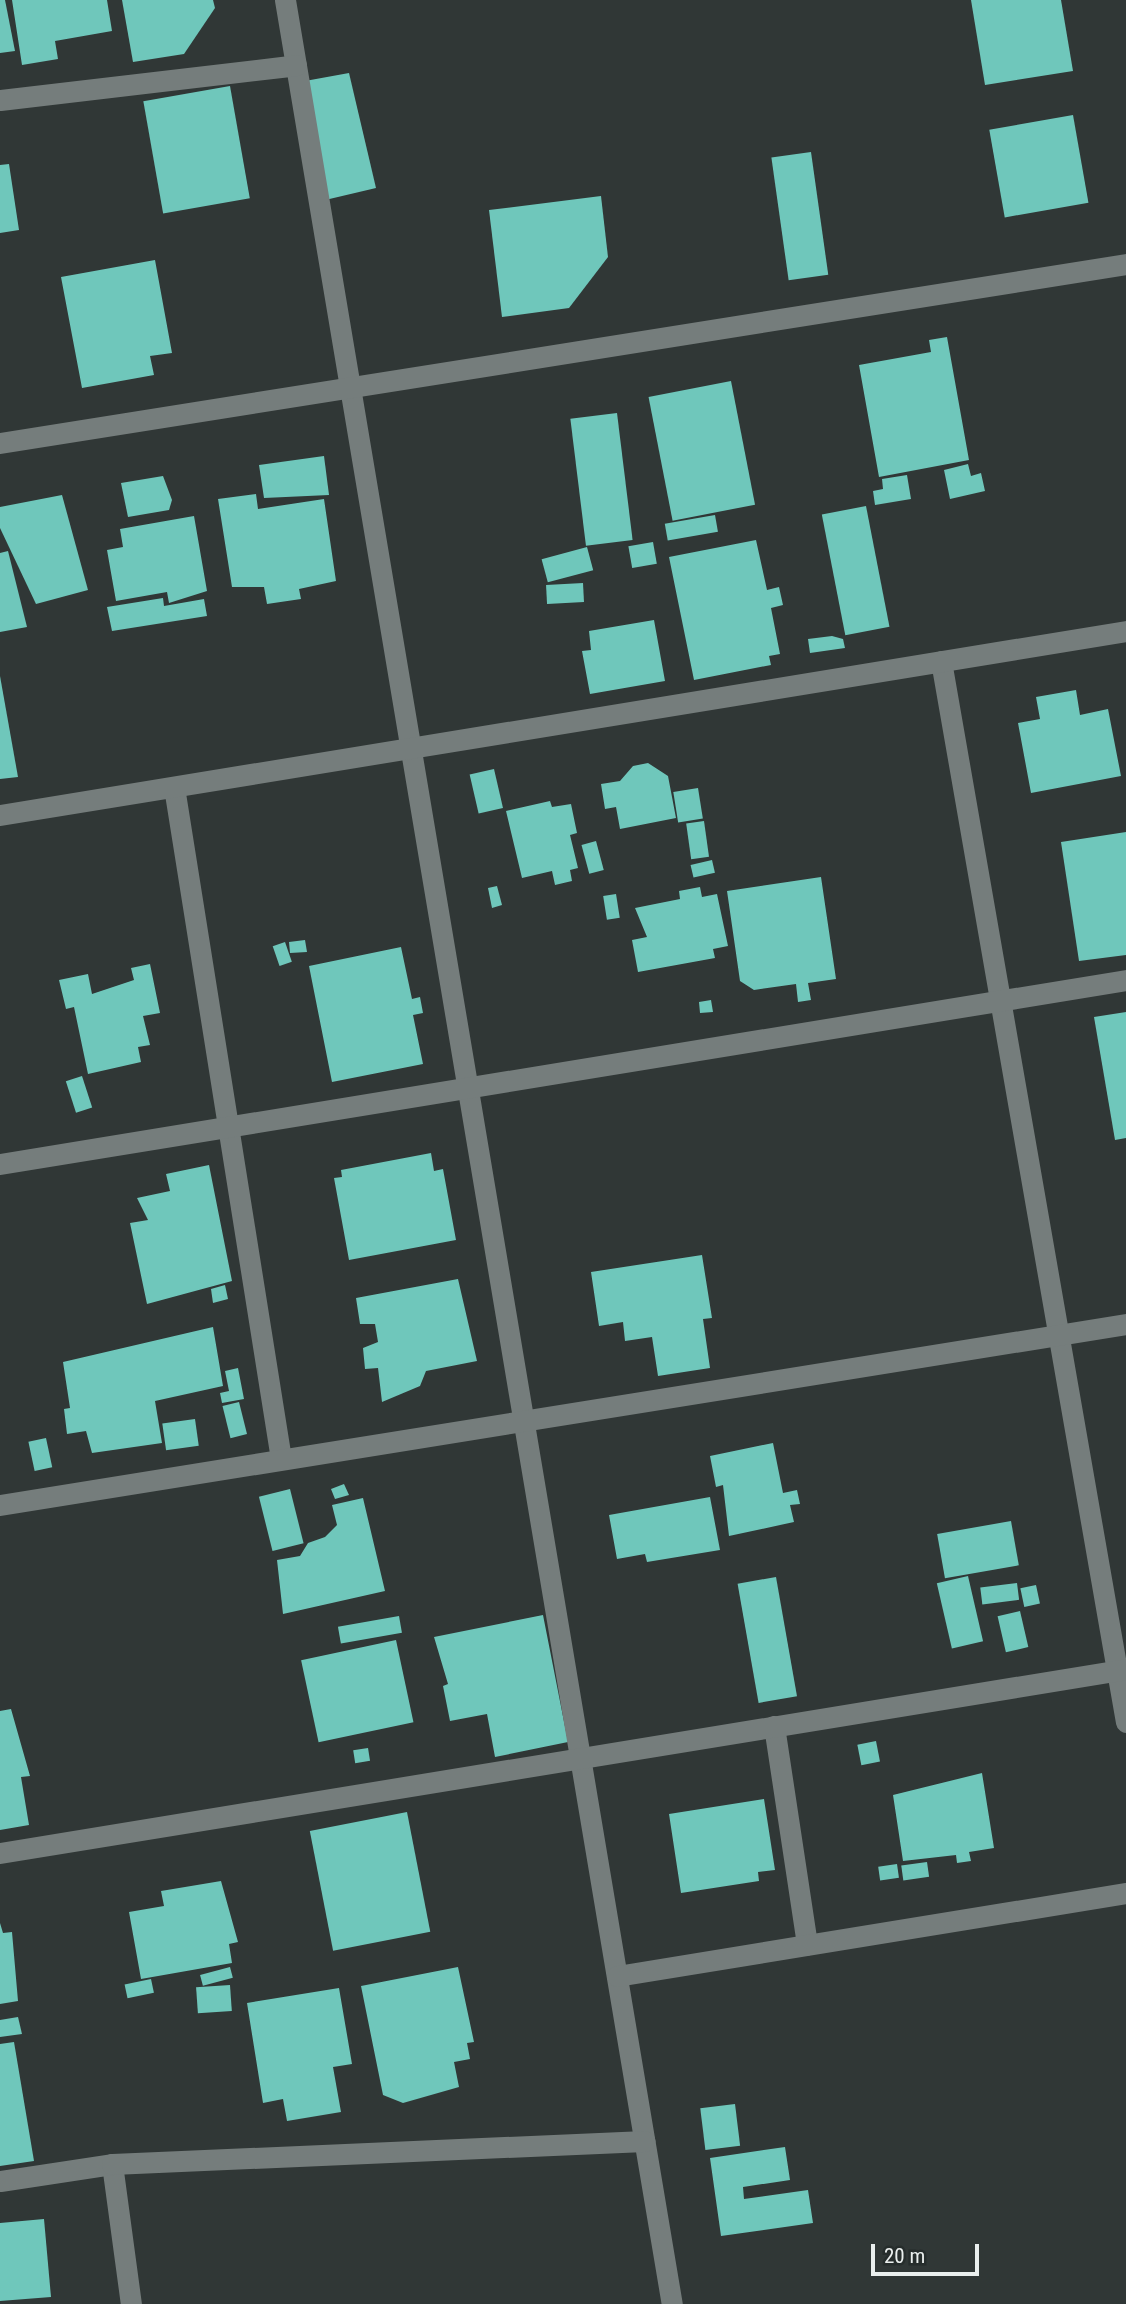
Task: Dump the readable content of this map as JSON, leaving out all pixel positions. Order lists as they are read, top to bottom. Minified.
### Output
{"scale_bar":"20 m"}
